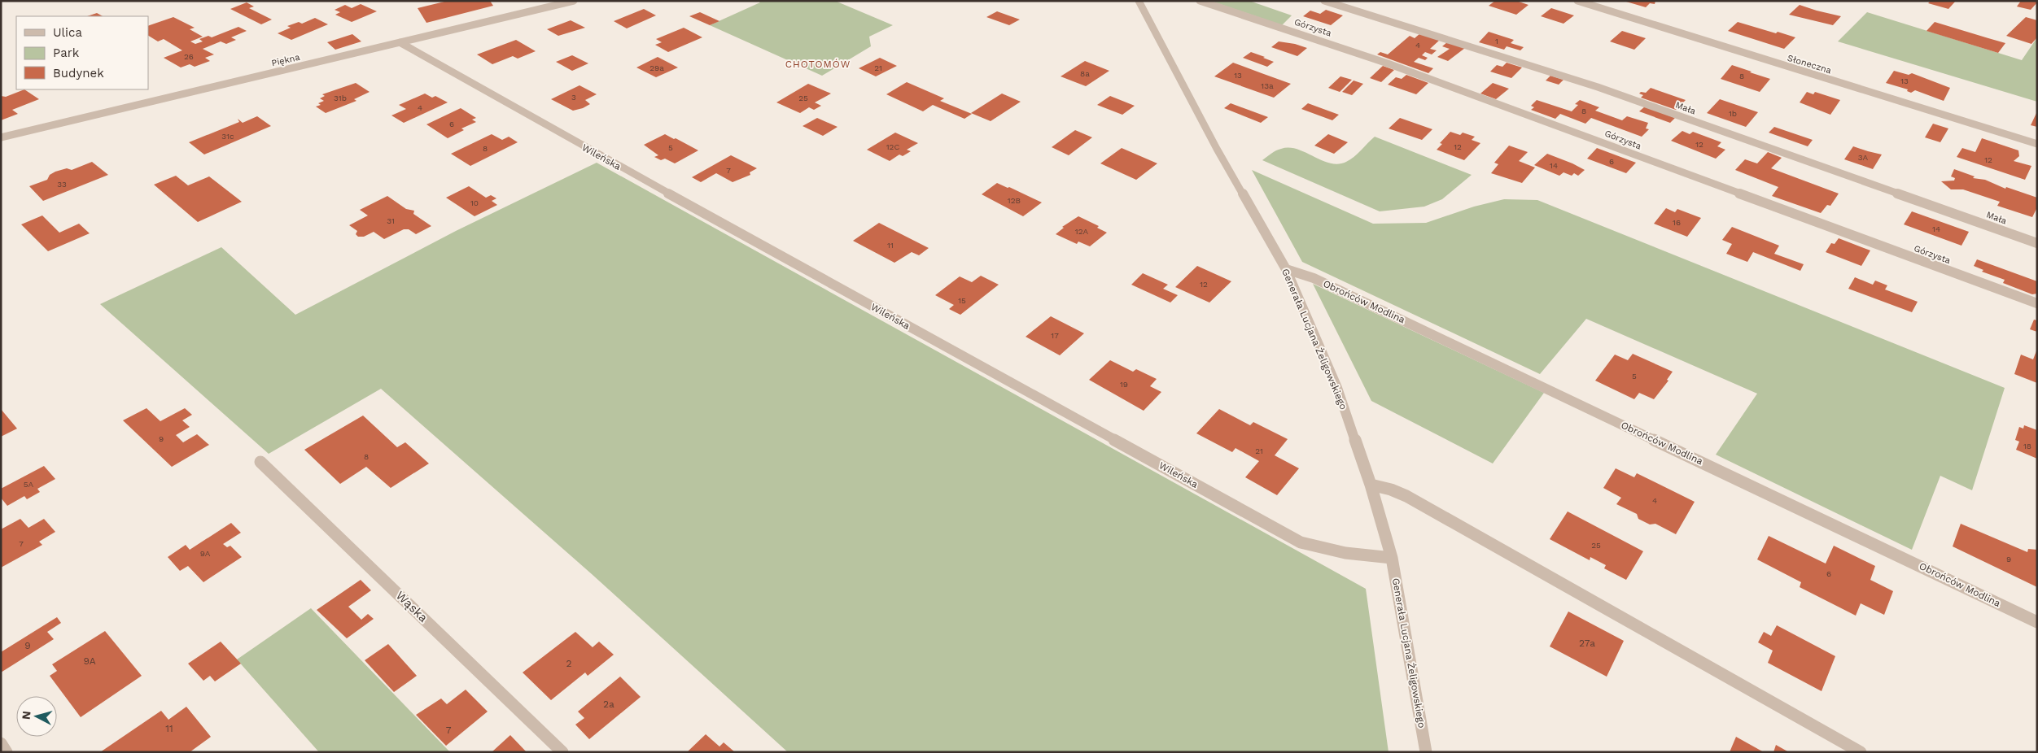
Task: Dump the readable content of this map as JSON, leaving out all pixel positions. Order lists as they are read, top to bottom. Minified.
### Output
{"streets":{"street":["Górzysta","Piękna","Słoneczna","Mała","Wileńska","Obrońców Modlina","Generała Lucjana Żeligowskiego","Wąska"]},"crossings":[["Piękna","Wileńska"],["Wileńska","Generała Lucjana Żeligowskiego"],["Obrońców Modlina","Generała Lucjana Żeligowskiego"]],"districts":["CHOTOMÓW"],"house_numbers":["1","4","26","29a","21","8a","13","8","13","13a","3","31b","25","4","8","1b","6","31c","12","12C","12","5","8","3A","12","6","14","7","33","12B","10","31","16","14","12A","11","12","15","17","5","19","9","18","21","8","5A","4","7","25","9A","9","6","27a","9","9A","2","2a","11","7"],"legend":["Ulica","Park","Budynek"],"north":"left"}
